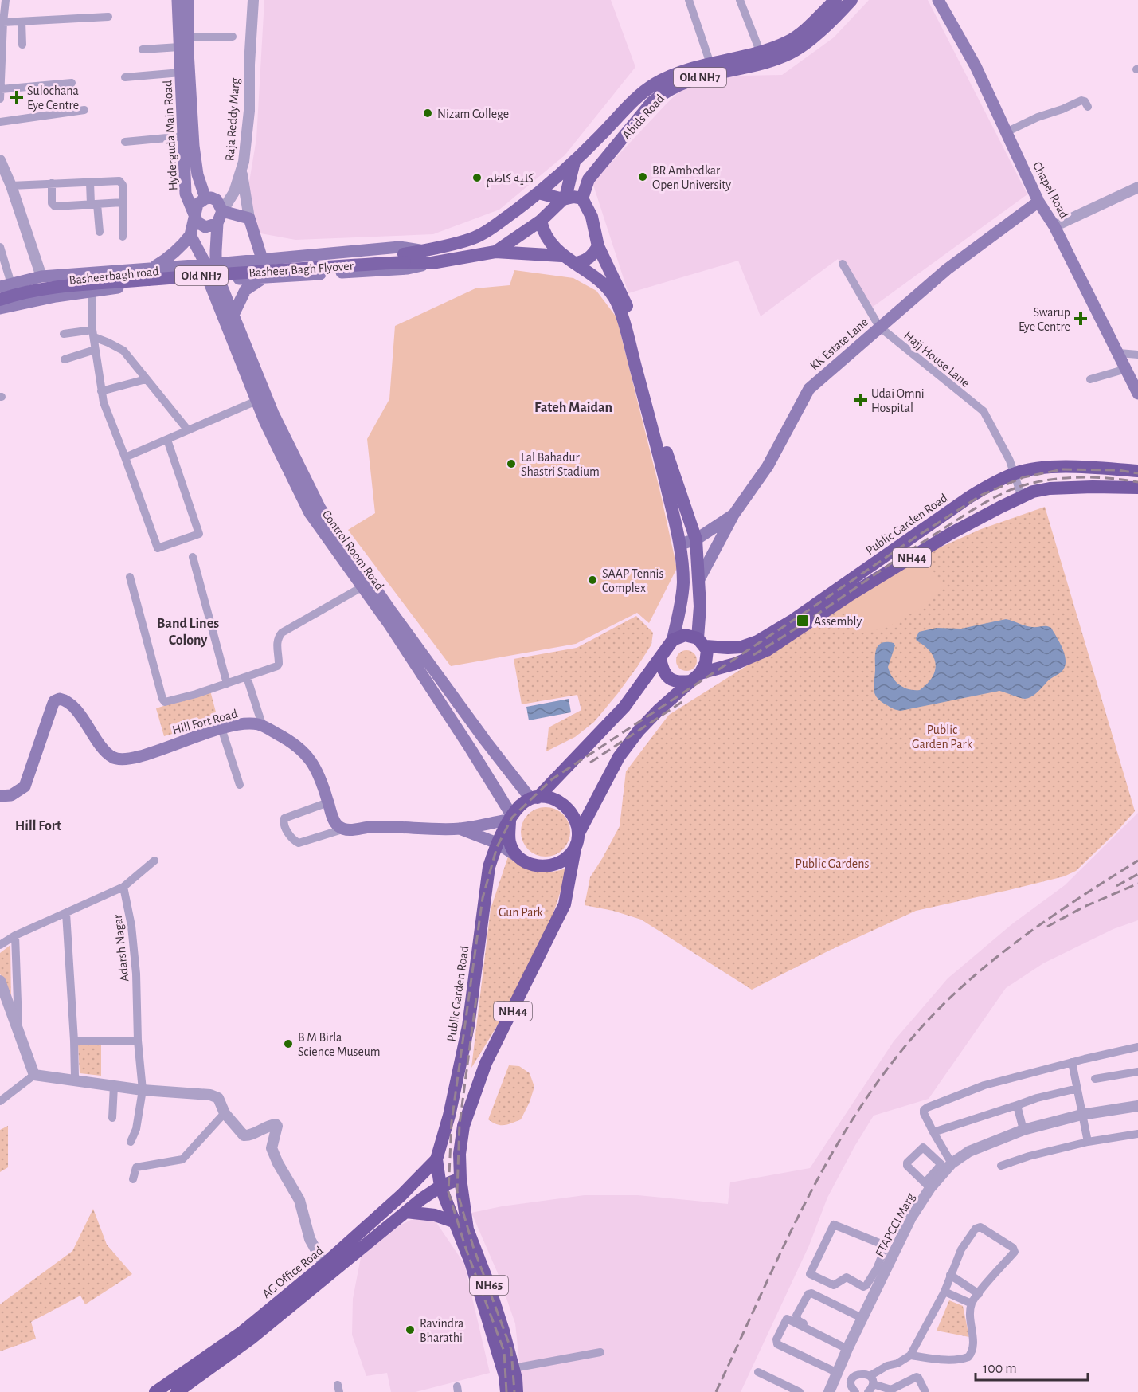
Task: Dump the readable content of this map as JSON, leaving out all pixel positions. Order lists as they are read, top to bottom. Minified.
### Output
{"streets":{"highway":["Public Garden Road","NH44","AG Office Road","NH65"],"main road":["Old NH7","Abids Road","Raja Reddy Marg","Hyderguda Main Road","Chapel Road","Basheer Bagh Flyover","Basheerbagh road","KK Estate Lane","Control Room Road","Hill Fort Road"],"street":["Hajj House Lane","Adarsh Nagar","FTAPCCI Marg"]},"crossings":[["Old NH7","Abids Road"],["Old NH7","Basheer Bagh Flyover"],["Old NH7","Basheerbagh road"],["Raja Reddy Marg","Hyderguda Main Road"],["Raja Reddy Marg","Basheerbagh road"],["Chapel Road","KK Estate Lane"],["Basheer Bagh Flyover","Basheerbagh road"],["Basheerbagh road","Control Room Road"],["KK Estate Lane","Hajj House Lane"],["Hajj House Lane","Public Garden Road"],["Hajj House Lane","NH44"],["Public Garden Road","Control Room Road"],["Public Garden Road","NH44"],["Public Garden Road","AG Office Road"],["Public Garden Road","NH65"],["Control Room Road","NH44"],["NH44","AG Office Road"],["NH44","NH65"],["AG Office Road","NH65"]],"districts":["Fateh Maidan","Band Lines Colony","Hill Fort"],"parks":["Public Garden Park","Public Gardens","Gun Park"],"places":{"health":["Sulochana Eye Centre","Swarup Eye Centre","Udai Omni Hospital"],"other":["Nizam College","BR Ambedkar Open University","كليه كاظم","Lal Bahadur Shastri Stadium","SAAP Tennis Complex","B M Birla Science Museum","Ravindra Bharathi"],"transit":["Assembly"]},"scale_bar":"100 m"}
